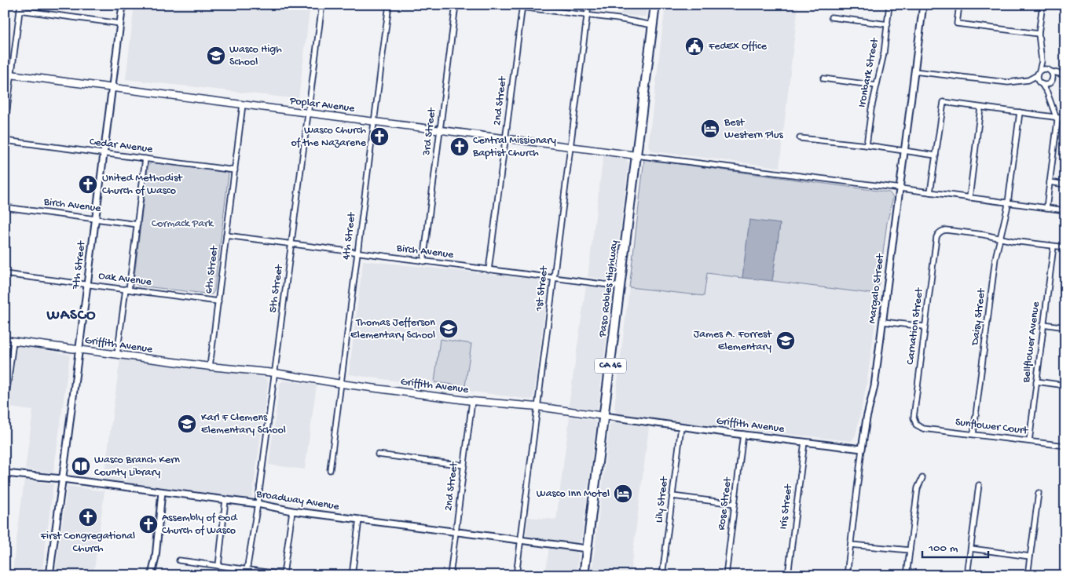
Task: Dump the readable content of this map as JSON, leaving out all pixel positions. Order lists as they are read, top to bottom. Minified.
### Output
{"streets":{"highway":["Paso Robles Highway","CA 46"],"main road":["Poplar Avenue","Griffith Avenue"],"street":["Ironbark Street","2nd Street","3rd Street","Cedar Avenue","Birch Avenue","4th Street","7th Street","6th Street","Oak Avenue","5th Street","1st Street","Margalo Street","Daisy Street","Carnation Street","Bellflower Avenue","Sunflower Court","Lily Street","Broadway Avenue","Rose Street","Iris Street"]},"crossings":[["2nd Street","Poplar Avenue"],["2nd Street","Birch Avenue"],["2nd Street","Griffith Avenue"],["2nd Street","Broadway Avenue"],["Poplar Avenue","3rd Street"],["Poplar Avenue","4th Street"],["Poplar Avenue","7th Street"],["Poplar Avenue","6th Street"],["Poplar Avenue","5th Street"],["Poplar Avenue","1st Street"],["Poplar Avenue","Paso Robles Highway"],["3rd Street","Birch Avenue"],["Cedar Avenue","7th Street"],["Cedar Avenue","6th Street"],["Birch Avenue","4th Street"],["Birch Avenue","7th Street"],["Birch Avenue","6th Street"],["Birch Avenue","5th Street"],["Birch Avenue","1st Street"],["Birch Avenue","Paso Robles Highway"],["4th Street","Griffith Avenue"],["7th Street","Oak Avenue"],["7th Street","Griffith Avenue"],["7th Street","Broadway Avenue"],["6th Street","Oak Avenue"],["6th Street","Griffith Avenue"],["5th Street","Griffith Avenue"],["5th Street","Broadway Avenue"],["1st Street","Griffith Avenue"],["1st Street","Broadway Avenue"],["Paso Robles Highway","Griffith Avenue"],["Paso Robles Highway","Broadway Avenue"],["Margalo Street","Griffith Avenue"],["Daisy Street","Carnation Street"],["Daisy Street","Sunflower Court"],["Carnation Street","Sunflower Court"],["Bellflower Avenue","Sunflower Court"],["Griffith Avenue","Lily Street"],["Griffith Avenue","Rose Street"],["Griffith Avenue","Iris Street"]],"districts":["WASCO"],"parks":["Cormack Park"],"places":{"public building":["FedEx Office"],"school or university":["Wasco High School","Thomas Jefferson Elementary School","James A. Forrest Elementary","Karl F Clemens Elementary School"],"hotel":["Best Western Plus","Wasco Inn Motel"],"church":["Wasco Church of the Nazarene","Central Missionary Baptist Church","United Methodist Church of Wasco","First Congregational Church","Assembly of God Church of Wasco"],"library":["Wasco Branch Kern County Library"]},"scale_bar":"100 m"}
